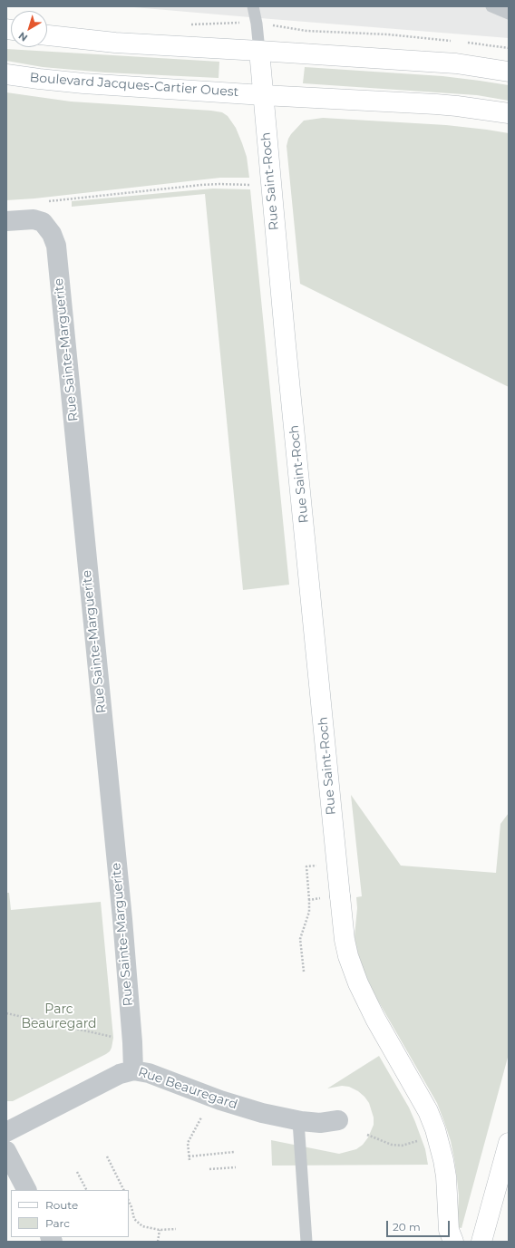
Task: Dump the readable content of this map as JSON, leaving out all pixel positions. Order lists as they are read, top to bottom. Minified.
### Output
{"streets":{"main road":["Boulevard Jacques-Cartier Ouest","Rue Saint-Roch"],"street":["Rue Sainte-Marguerite","Rue Beauregard"]},"crossings":[["Boulevard Jacques-Cartier Ouest","Rue Saint-Roch"],["Rue Sainte-Marguerite","Rue Beauregard"]],"parks":["Parc Beauregard"],"legend":["Route","Parc"],"scale_bar":"20 m","north":"bottom left"}
